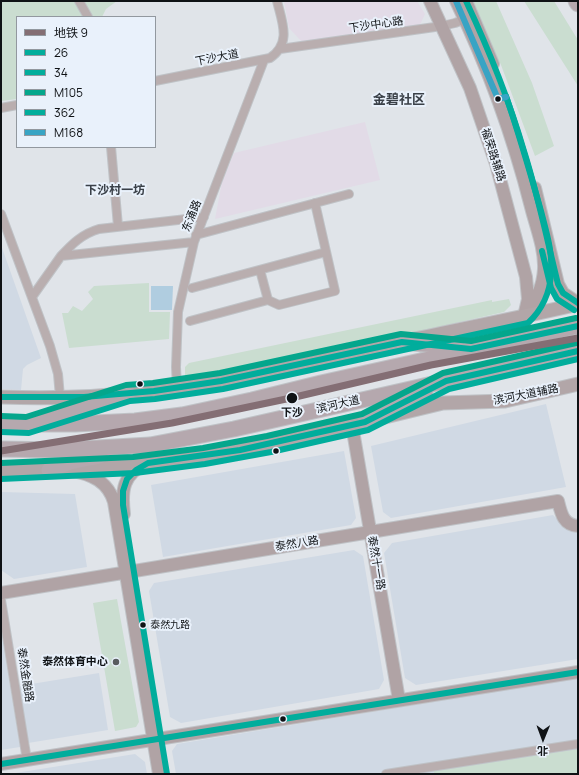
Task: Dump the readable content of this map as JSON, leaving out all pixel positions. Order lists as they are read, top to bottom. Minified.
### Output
{"streets":{"highway":["滨河大道"],"main road":["滨河大道辅路"],"street":["下沙中心路","下沙大道","福荣路辅路","东涌路","泰然八路","泰然十一路","泰然金融路"]},"crossings":[["下沙中心路","下沙大道"],["下沙中心路","福荣路辅路"],["下沙大道","东涌路"],["滨河大道辅路","泰然十一路"],["泰然八路","泰然十一路"]],"districts":["金碧社区","下沙村一坊"],"places":["下沙","泰然九路","泰然体育中心"],"lines":["transit line 362","transit line M168","transit line 34","transit line M105","transit line 26","metro line 9"],"legend":["地铁 9","26","34","M105","362","M168"],"north":"bottom"}
